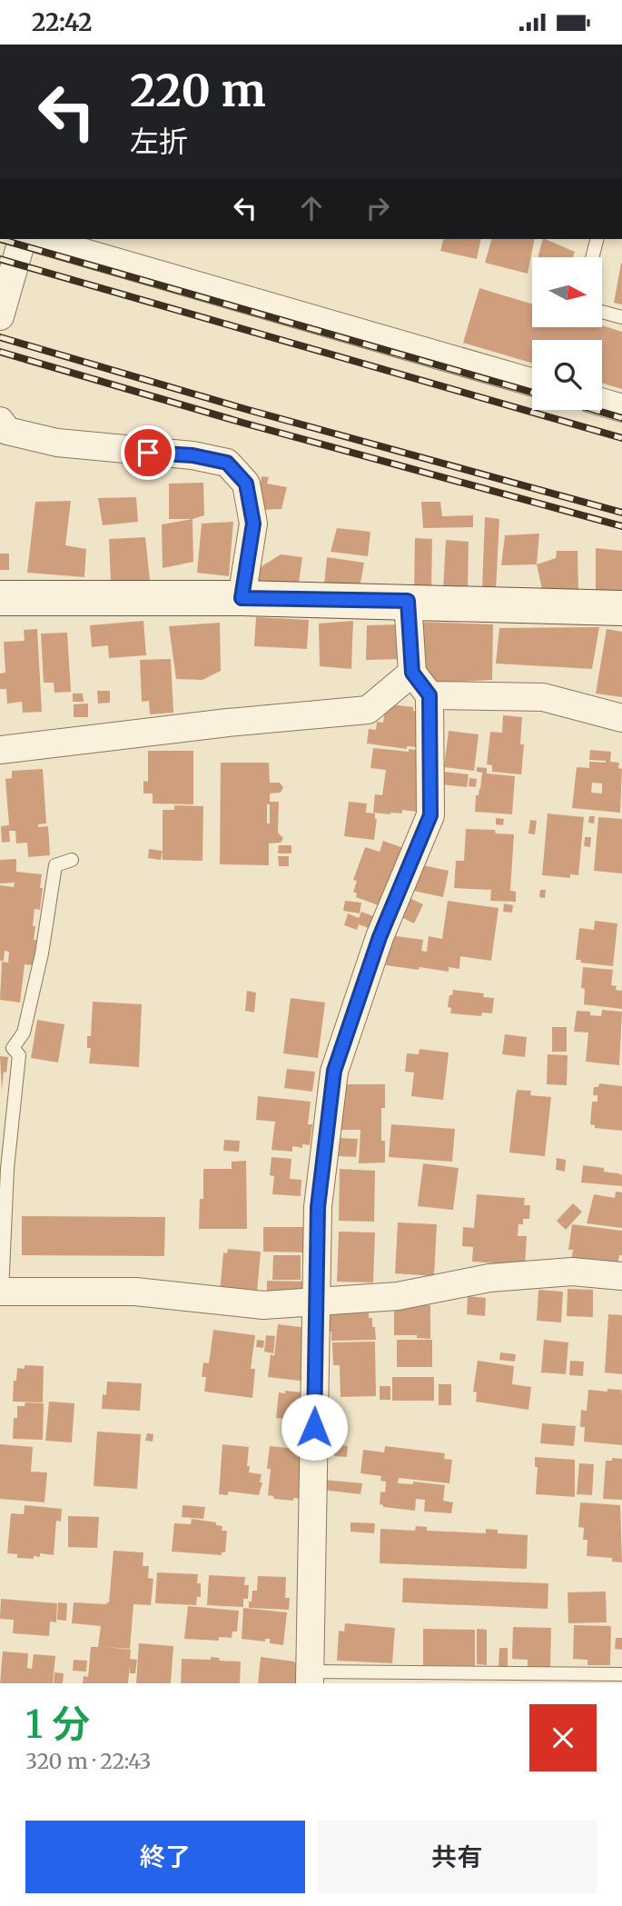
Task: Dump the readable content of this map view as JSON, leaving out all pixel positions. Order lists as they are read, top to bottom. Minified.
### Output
{"north":"right","page":{"status":"22:42","turn":["220 m","左折"],"heading":["1 分","320 m · 22:43"],"buttons":["終了","共有"]}}
